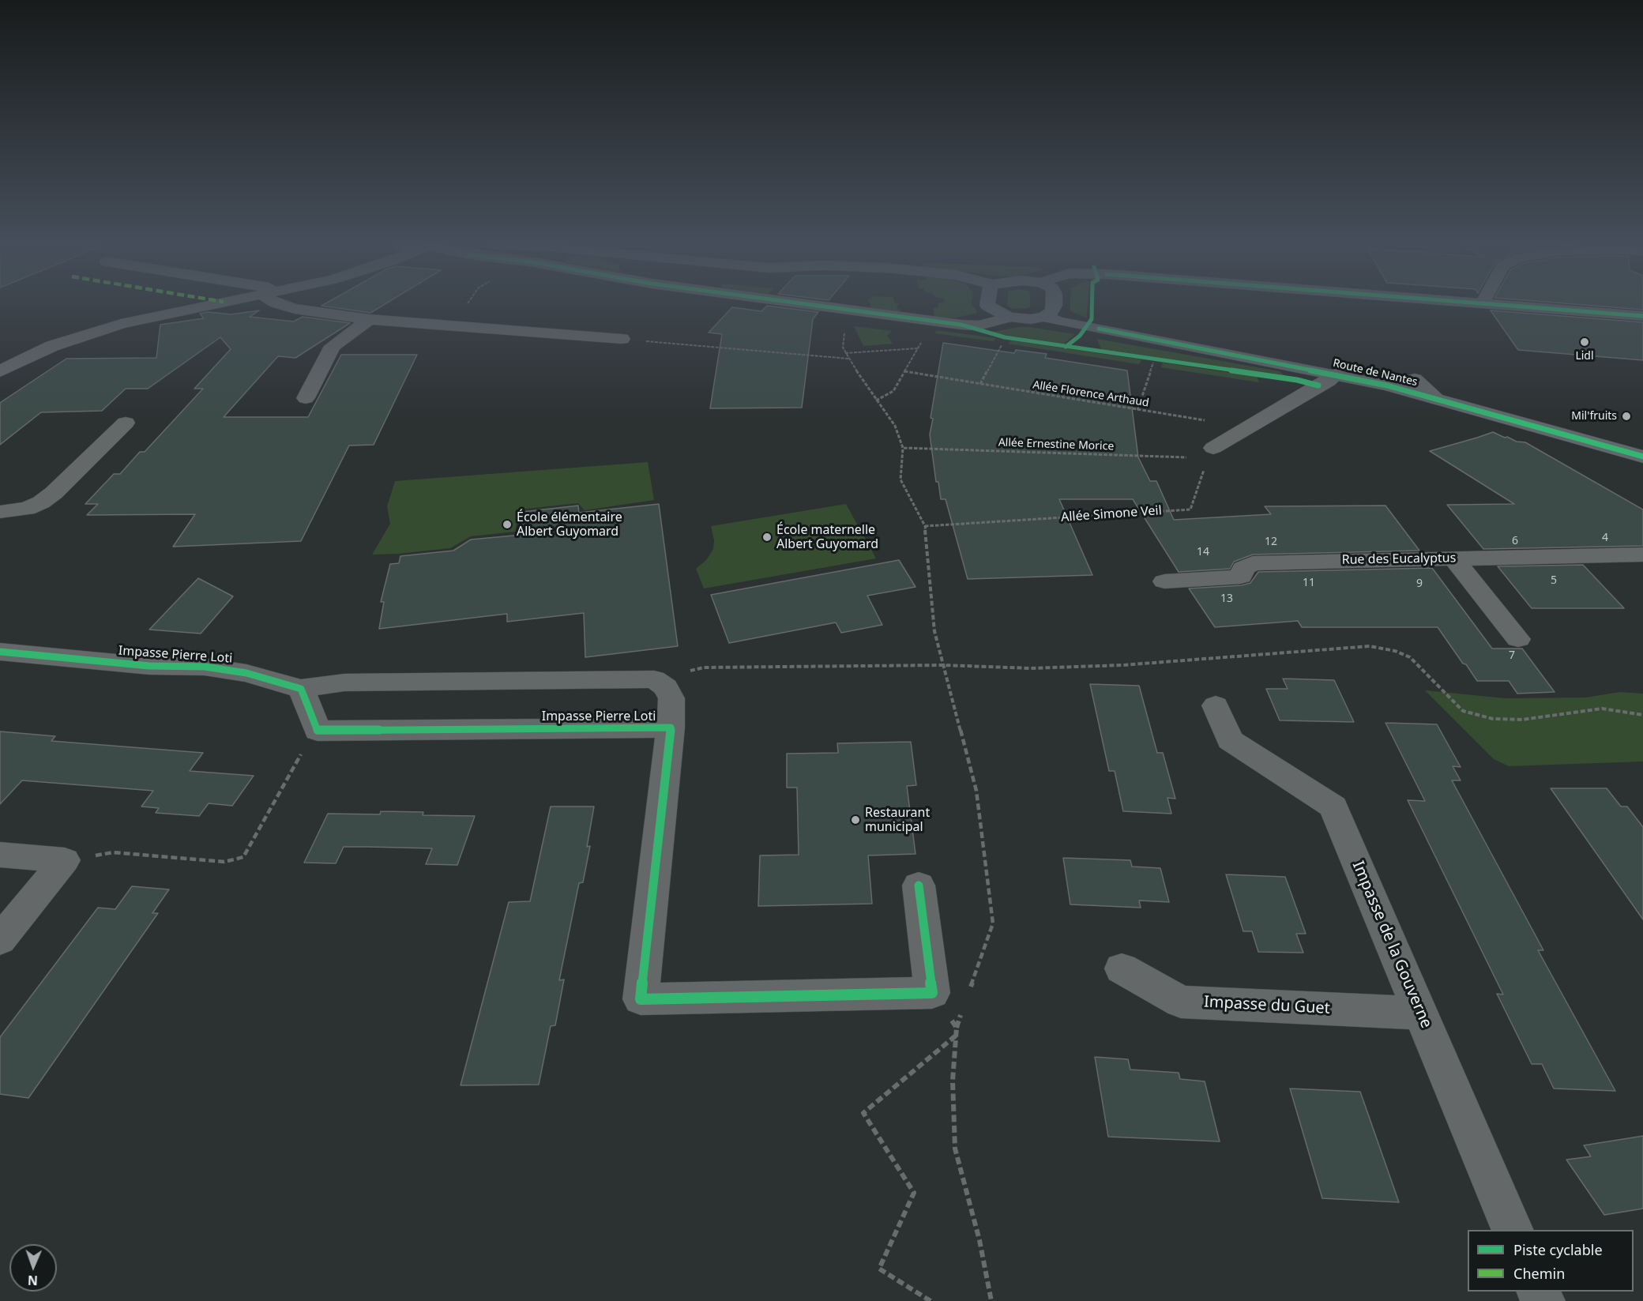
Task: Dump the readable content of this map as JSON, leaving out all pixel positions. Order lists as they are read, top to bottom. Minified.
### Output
{"streets":{"main road":["Route de Nantes"],"street":["Rue des Eucalyptus","Impasse Pierre Loti","Impasse de la Gouverne","Impasse du Guet"],"path":["Allée Florence Arthaud","Allée Ernestine Morice","Allée Simone Veil"]},"crossings":[["Impasse de la Gouverne","Impasse du Guet"]],"places":["Lidl","Mil'fruits","École élémentaire Albert Guyomard","École maternelle Albert Guyomard","Restaurant municipal"],"house_numbers":["4","6","12","14","5","11","9","13","7"],"legend":["Piste cyclable","Chemin"],"north":"bottom"}
